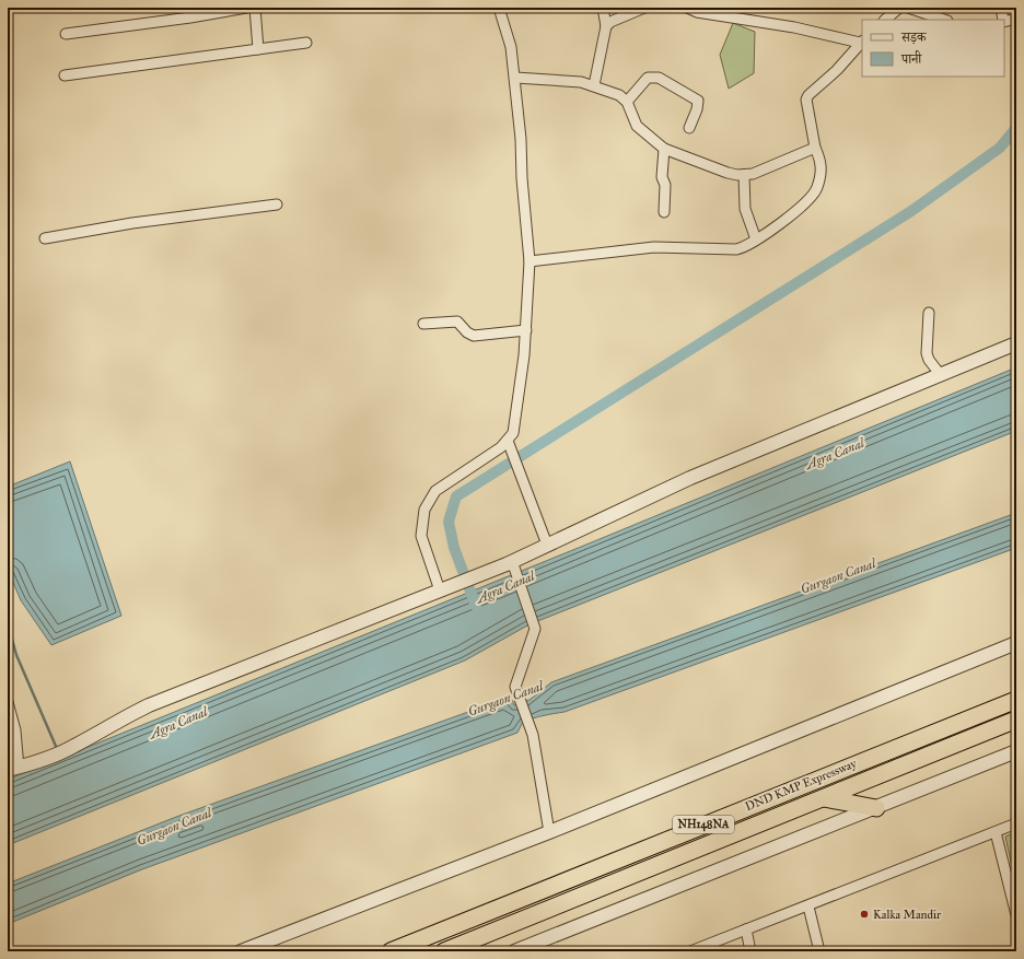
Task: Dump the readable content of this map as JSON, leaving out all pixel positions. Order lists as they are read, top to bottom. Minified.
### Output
{"streets":{"highway":["DND KMP Expressway","NH148NA"]},"water":["Agra Canal","Gurgaon Canal"],"places":["Kalka Mandir"],"legend":["सड़क","पानी"]}
